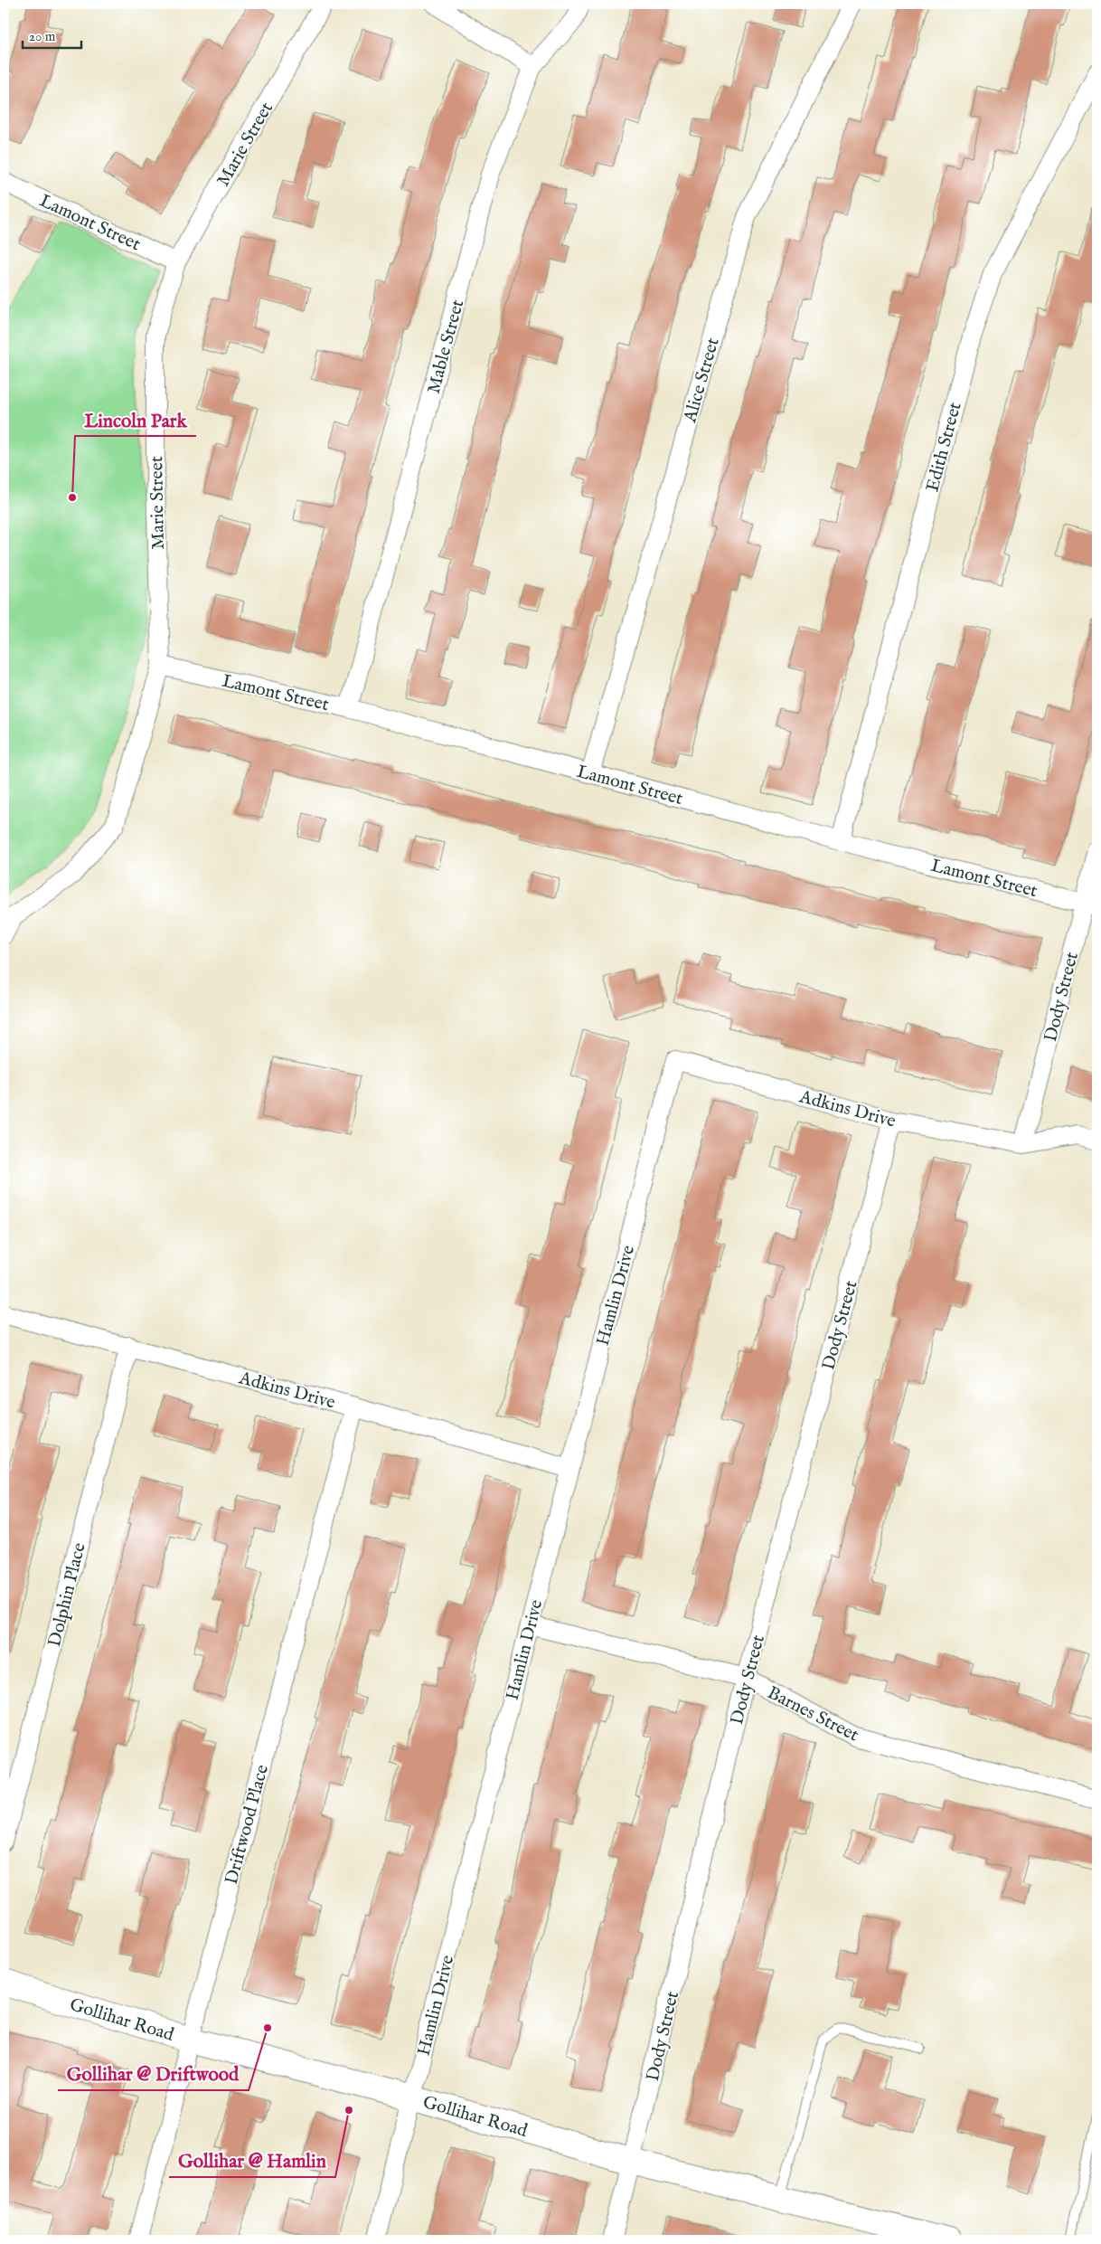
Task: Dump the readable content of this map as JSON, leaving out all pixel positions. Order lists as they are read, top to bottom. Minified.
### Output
{"streets":{"main road":["Gollihar Road"],"street":["Marie Street","Lamont Street","Mable Street","Alice Street","Edith Street","Dody Street","Adkins Drive","Hamlin Drive","Dolphin Place","Barnes Street","Driftwood Place"]},"crossings":[["Marie Street","Lamont Street"],["Lamont Street","Mable Street"],["Lamont Street","Alice Street"],["Lamont Street","Edith Street"],["Lamont Street","Dody Street"],["Dody Street","Adkins Drive"],["Dody Street","Barnes Street"],["Dody Street","Gollihar Road"],["Adkins Drive","Hamlin Drive"],["Adkins Drive","Dolphin Place"],["Adkins Drive","Driftwood Place"],["Hamlin Drive","Barnes Street"],["Hamlin Drive","Gollihar Road"],["Driftwood Place","Gollihar Road"]],"places":["Lincoln Park","Gollihar @ Driftwood","Gollihar @ Hamlin"],"scale_bar":"20 m"}
